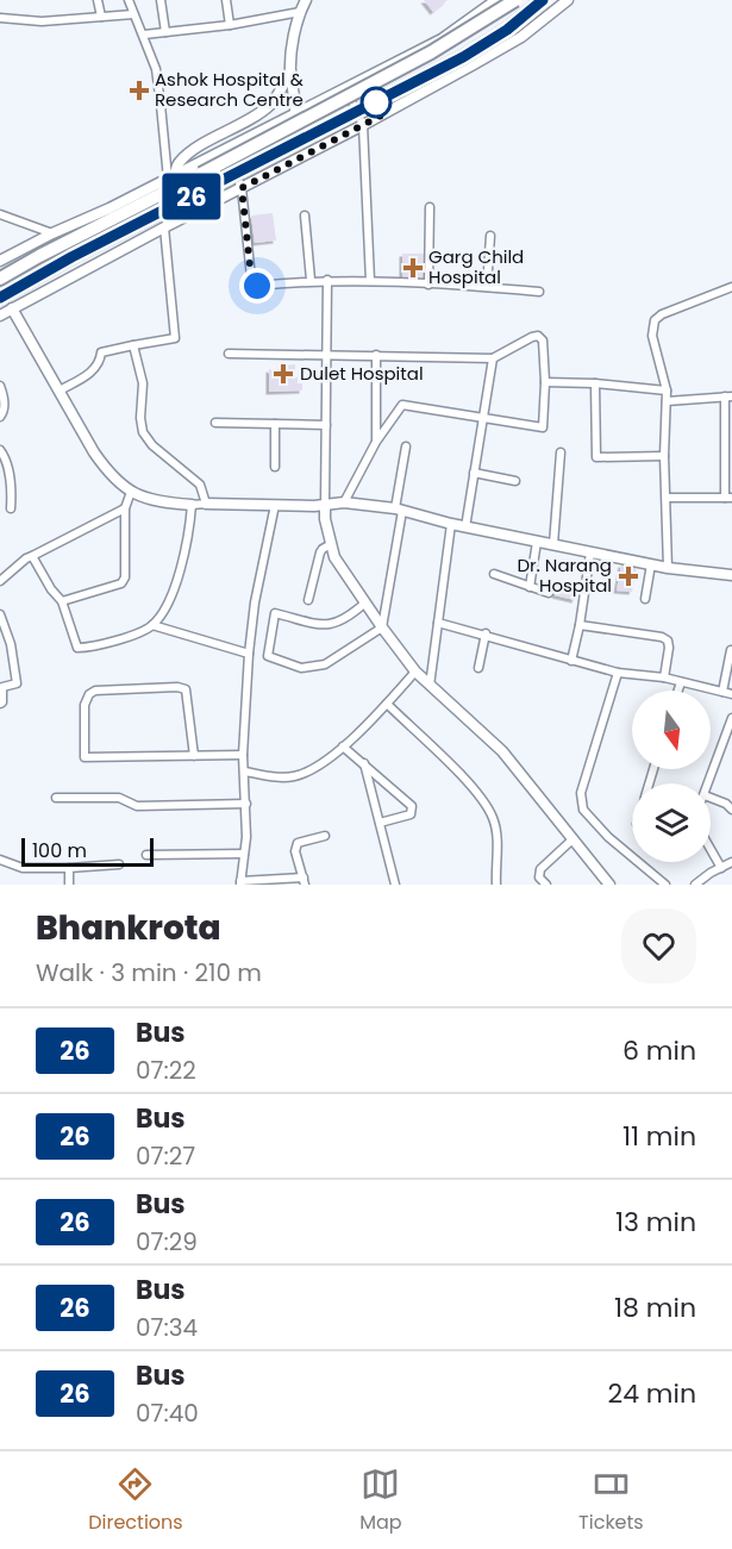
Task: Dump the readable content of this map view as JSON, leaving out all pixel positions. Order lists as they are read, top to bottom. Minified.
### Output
{"places":{"health":["Ashok Hospital & Research Centre","Garg Child Hospital","Dulet Hospital","Dr. Narang Hospital"]},"lines":["bus line 26"],"scale_bar":"100 m","north":"bottom","page":{"on_map":"26","scale":"100 m","heading":["Bhankrota","Walk · 3 min · 210 m"],"list":[{"mark":"26","name":"Bus","note":"07:22","value":"6 min"},{"mark":"26","name":"Bus","note":"07:27","value":"11 min"},{"mark":"26","name":"Bus","note":"07:29","value":"13 min"},{"mark":"26","name":"Bus","note":"07:34","value":"18 min"},{"mark":"26","name":"Bus","note":"07:40","value":"24 min"}],"tabs":["Directions","Map","Tickets"]}}
